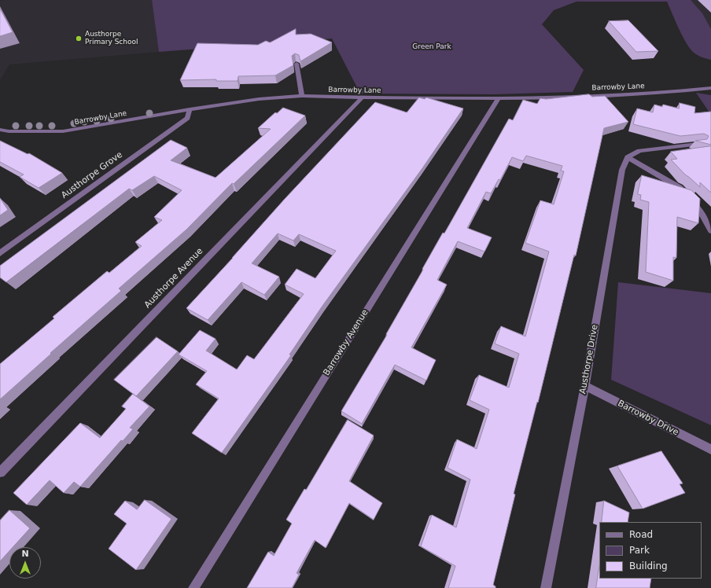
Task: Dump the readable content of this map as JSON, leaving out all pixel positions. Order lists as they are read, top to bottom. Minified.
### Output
{"streets":{"street":["Barrowby Lane","Austhorpe Grove","Austhorpe Avenue","Barrowby Avenue","Austhorpe Drive","Barrowby Drive"]},"crossings":[["Barrowby Lane","Austhorpe Grove"],["Barrowby Lane","Austhorpe Avenue"],["Barrowby Lane","Barrowby Avenue"],["Austhorpe Drive","Barrowby Drive"]],"parks":["Green Park"],"places":["Austhorpe Primary School"],"legend":["Road","Park","Building"],"north":"top"}
